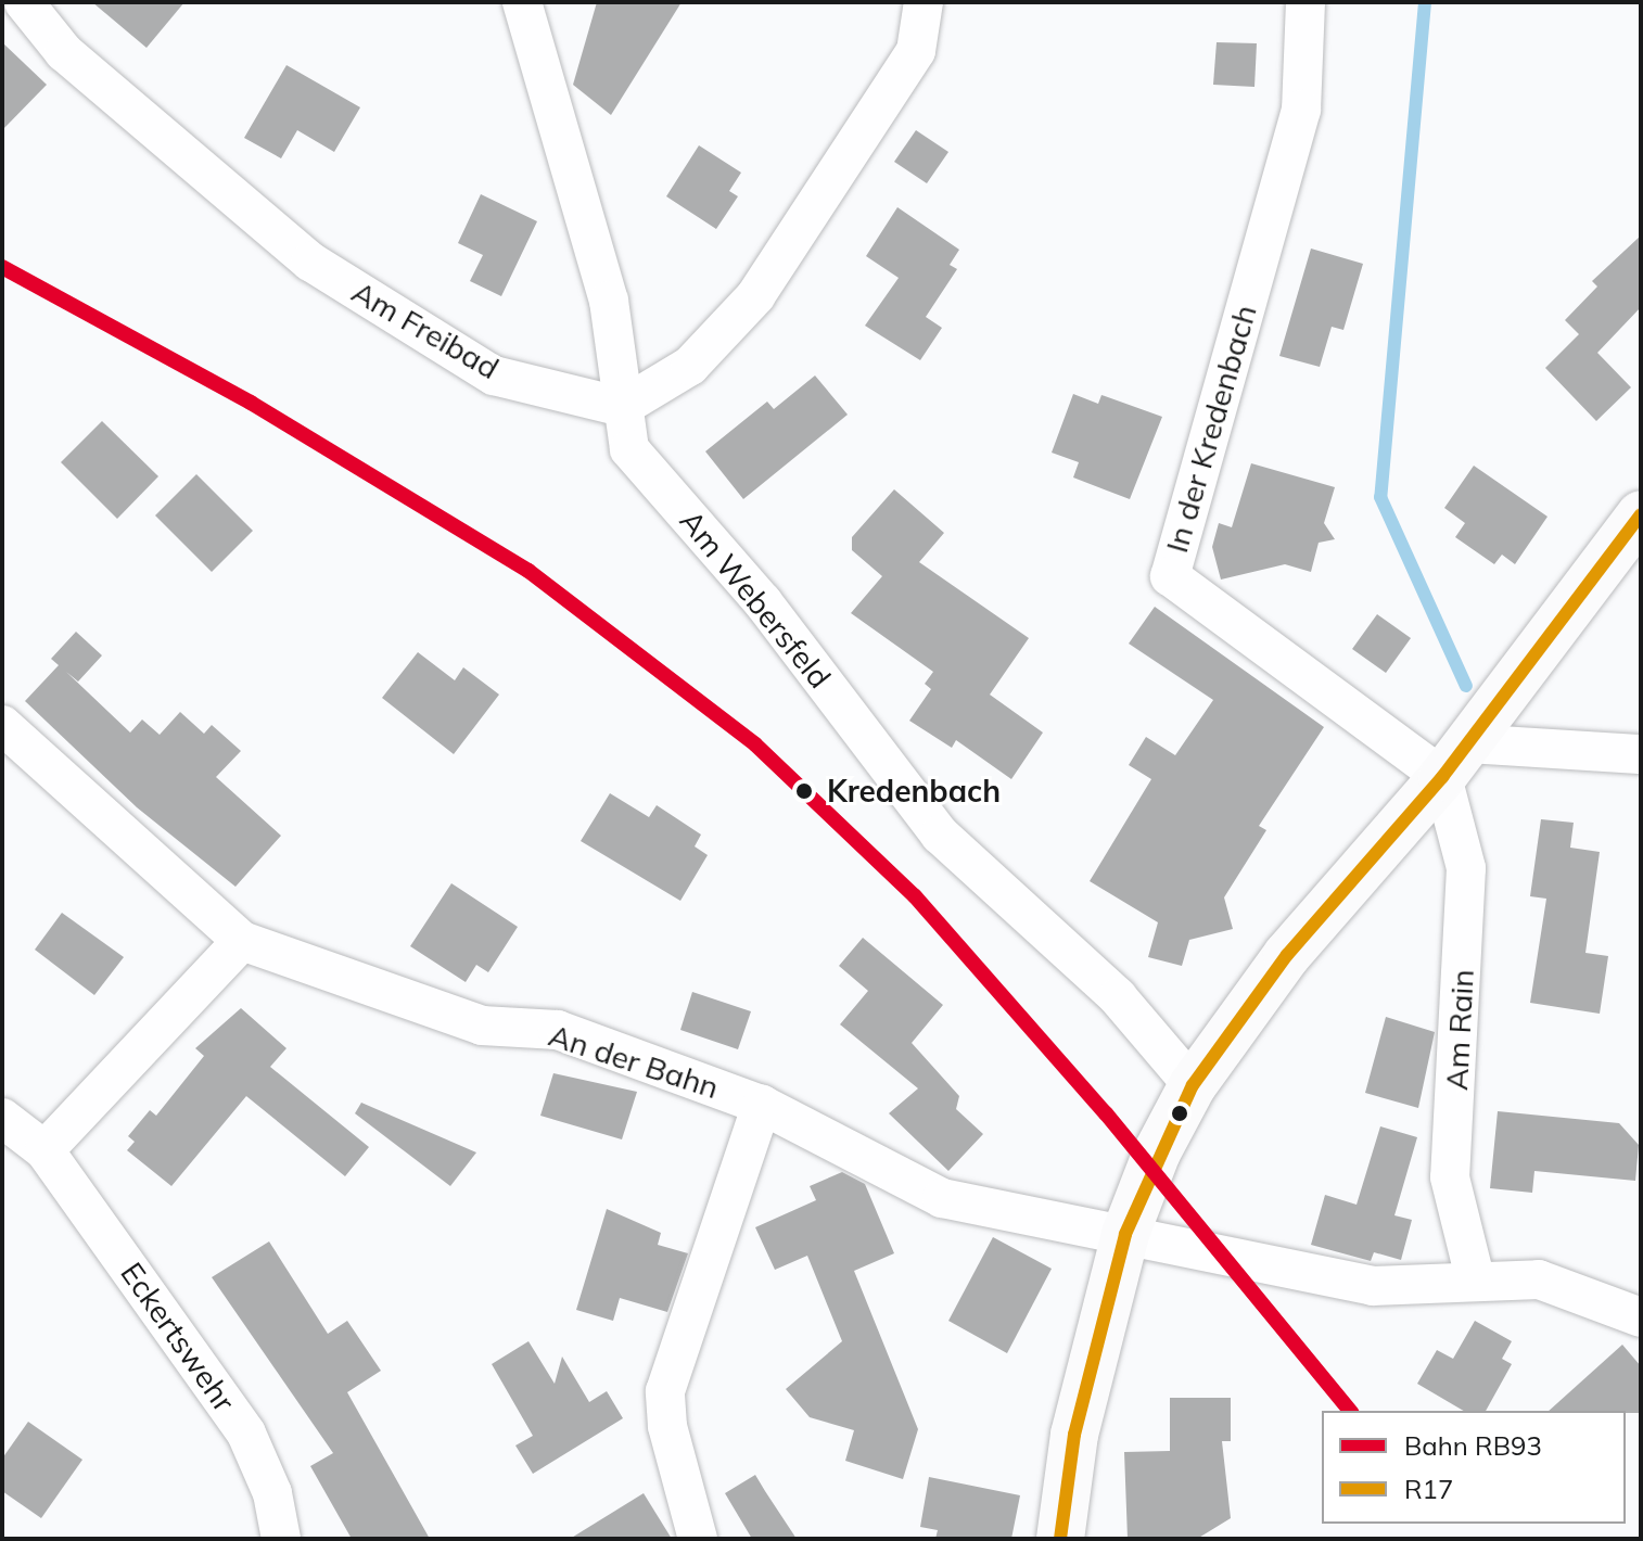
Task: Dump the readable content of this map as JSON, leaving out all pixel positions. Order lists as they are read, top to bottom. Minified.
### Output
{"streets":{"street":["Am Freibad","In der Kredenbach","Am Webersfeld","Am Rain","An der Bahn","Eckertswehr"]},"crossings":[["Am Freibad","Am Webersfeld"],["In der Kredenbach","Am Rain"],["Am Rain","An der Bahn"]],"places":["Kredenbach"],"lines":["rail line RB93","transit line R17"],"legend":["Bahn RB93","R17"]}
